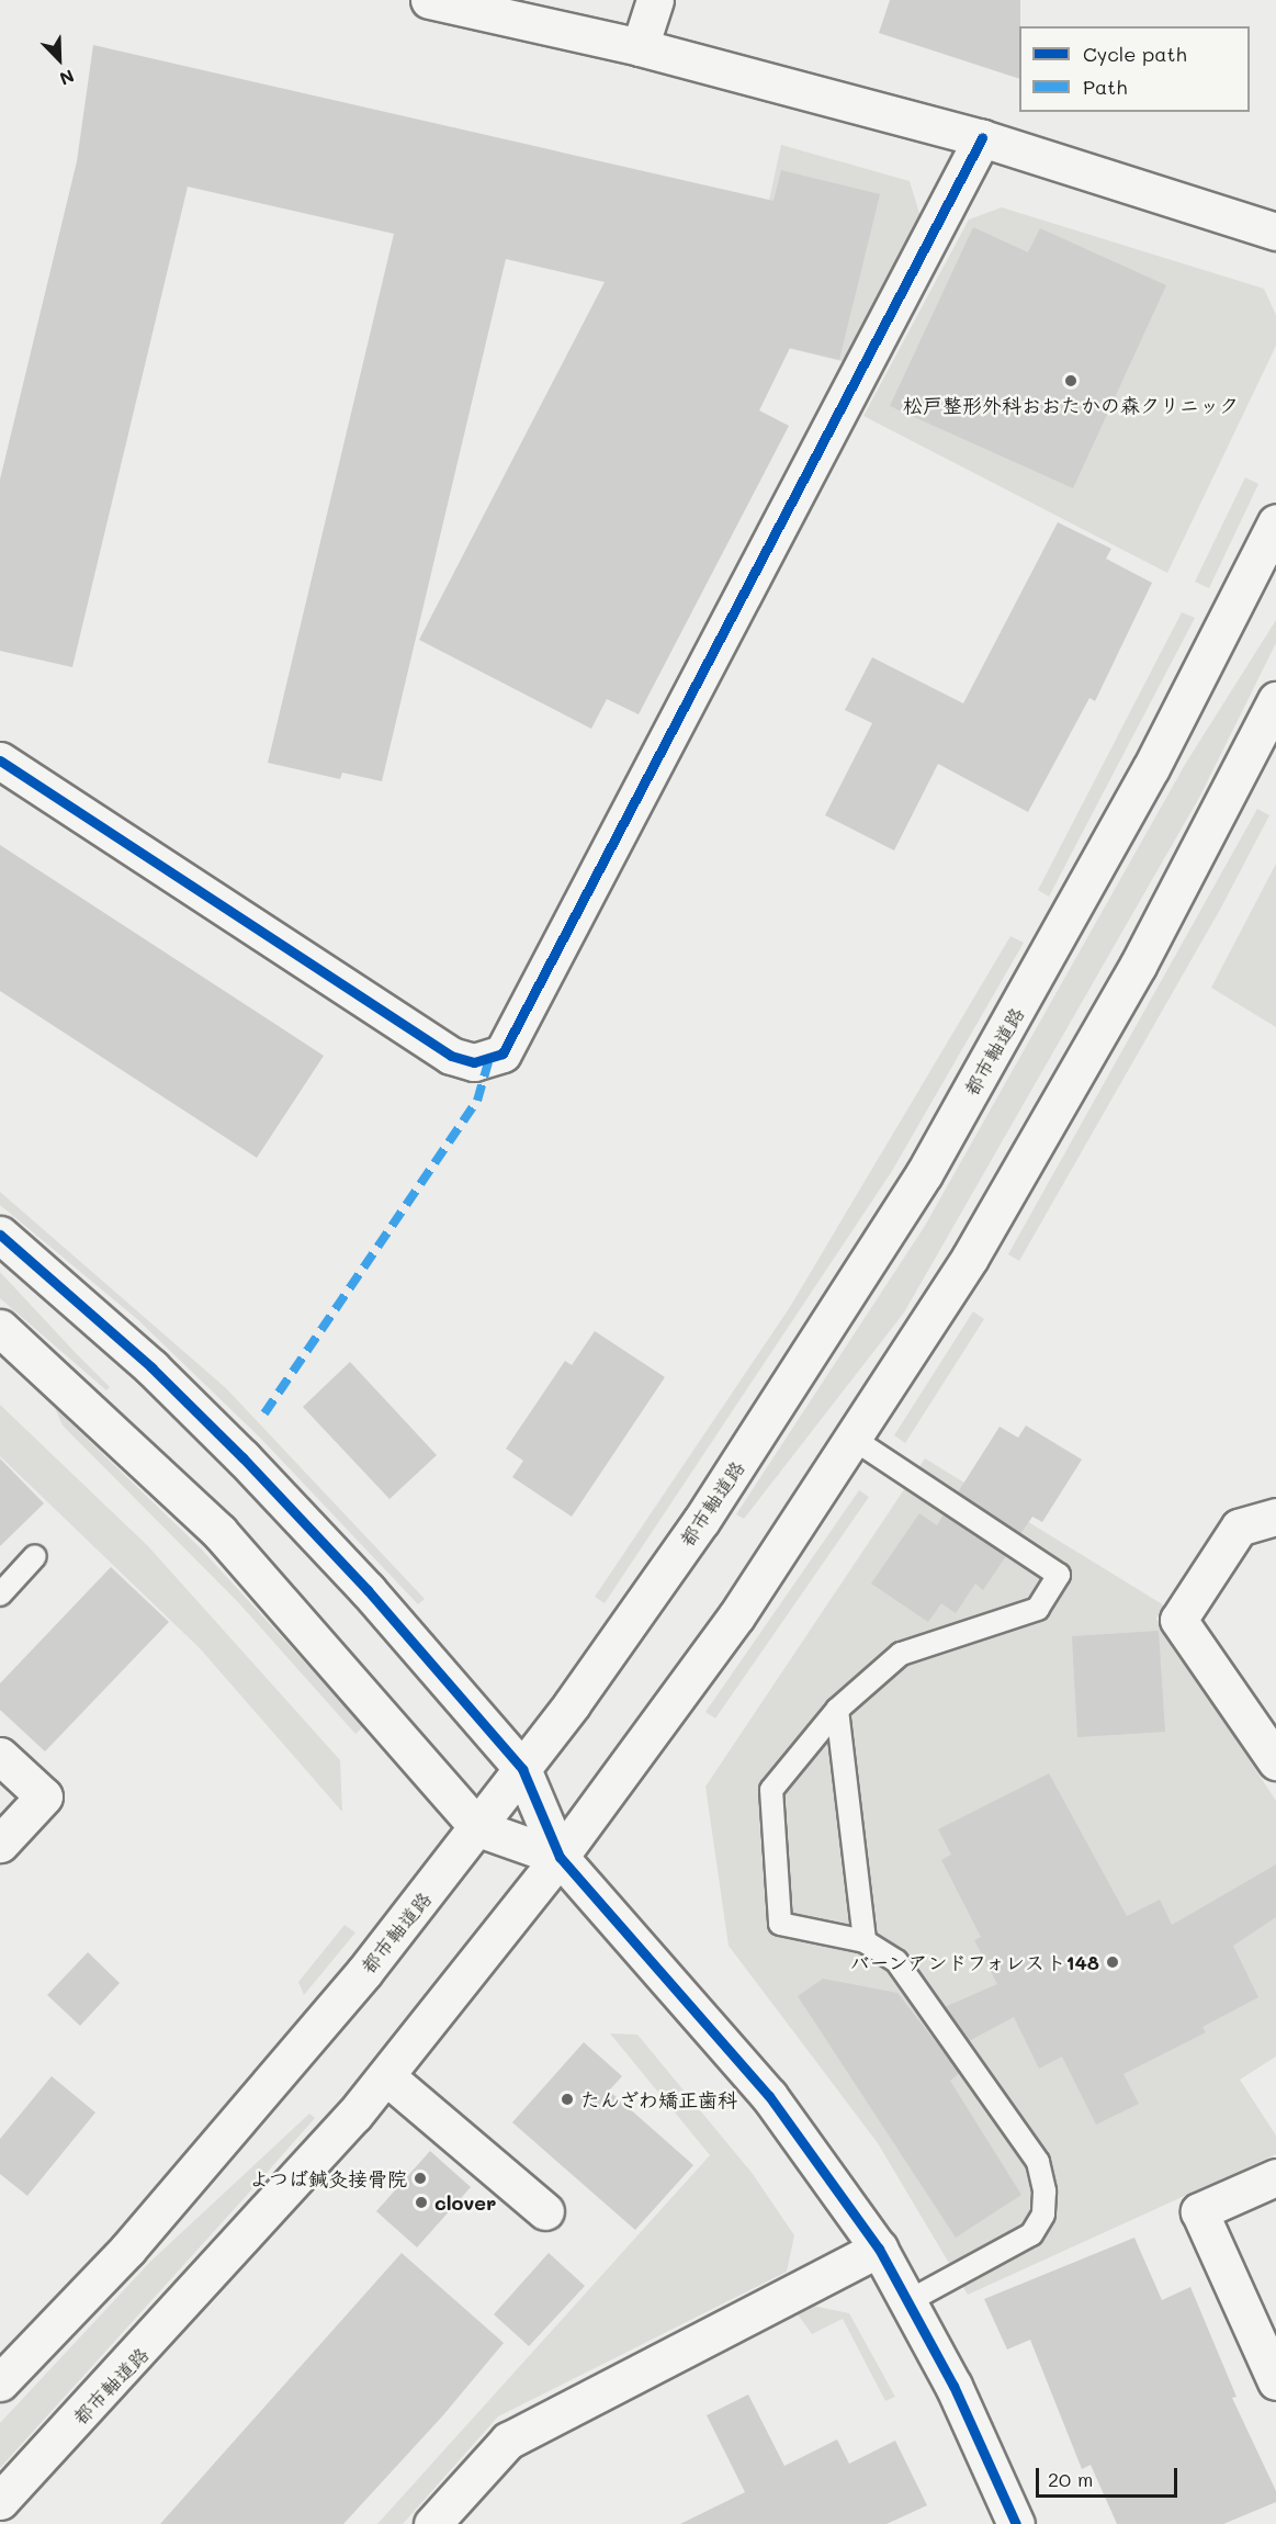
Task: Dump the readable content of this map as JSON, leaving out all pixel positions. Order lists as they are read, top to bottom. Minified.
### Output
{"streets":{"street":["都市軸道路"]},"places":["松戸整形外科おおたかの森クリニック","バーンアンドフォレスト148","たんざわ矯正歯科","よつば鍼灸接骨院","clover"],"legend":["Cycle path","Path"],"scale_bar":"20 m","north":"bottom right"}
